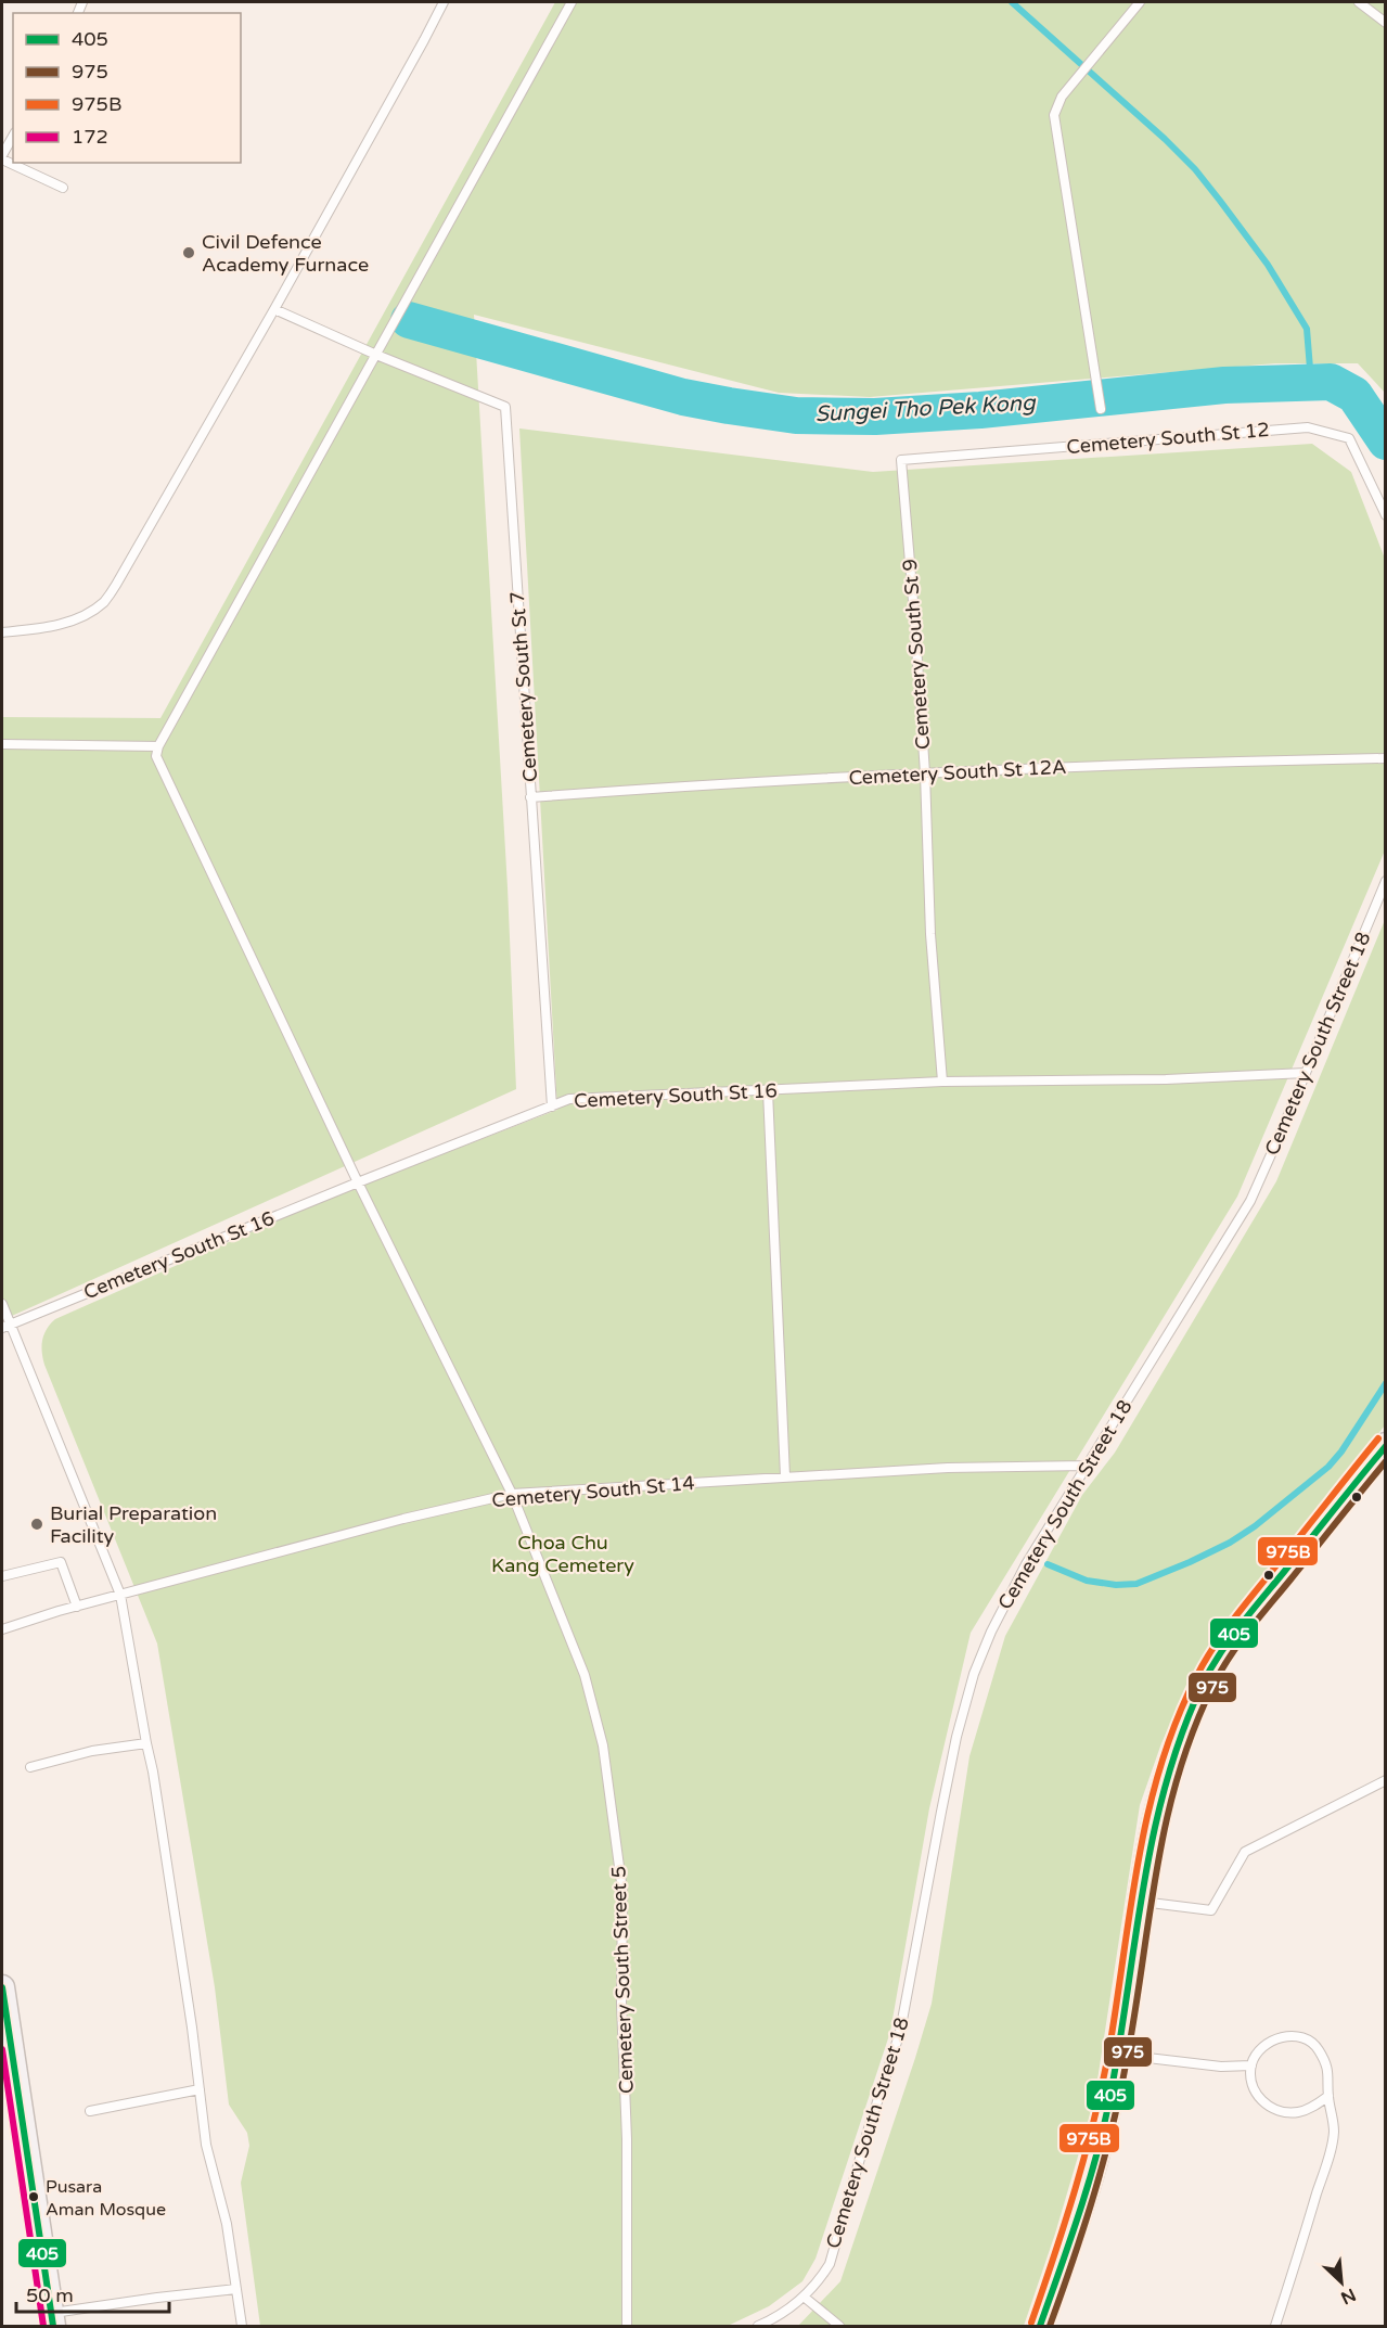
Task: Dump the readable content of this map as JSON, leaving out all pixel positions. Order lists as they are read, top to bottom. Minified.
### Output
{"streets":{"lane":["Cemetery South St 12","Cemetery South St 9","Cemetery South St 7","Cemetery South St 12A","Cemetery South Street 18","Cemetery South St 16","Cemetery South St 14","Cemetery South Street 5"]},"crossings":[["Cemetery South St 12","Cemetery South St 9"],["Cemetery South St 9","Cemetery South St 12A"],["Cemetery South St 9","Cemetery South St 16"],["Cemetery South St 7","Cemetery South St 12A"],["Cemetery South St 7","Cemetery South St 16"],["Cemetery South Street 18","Cemetery South St 16"],["Cemetery South Street 18","Cemetery South St 14"],["Cemetery South St 16","Cemetery South Street 5"],["Cemetery South St 14","Cemetery South Street 5"]],"water":["Sungei Tho Pek Kong"],"parks":["Choa Chu Kang Cemetery"],"places":["Civil Defence Academy Furnace","Burial Preparation Facility","Pusara Aman Mosque"],"lines":["transit line 975B","transit line 405","transit line 975","transit line 172"],"legend":["405","975","975B","172"],"scale_bar":"50 m","north":"bottom right"}
